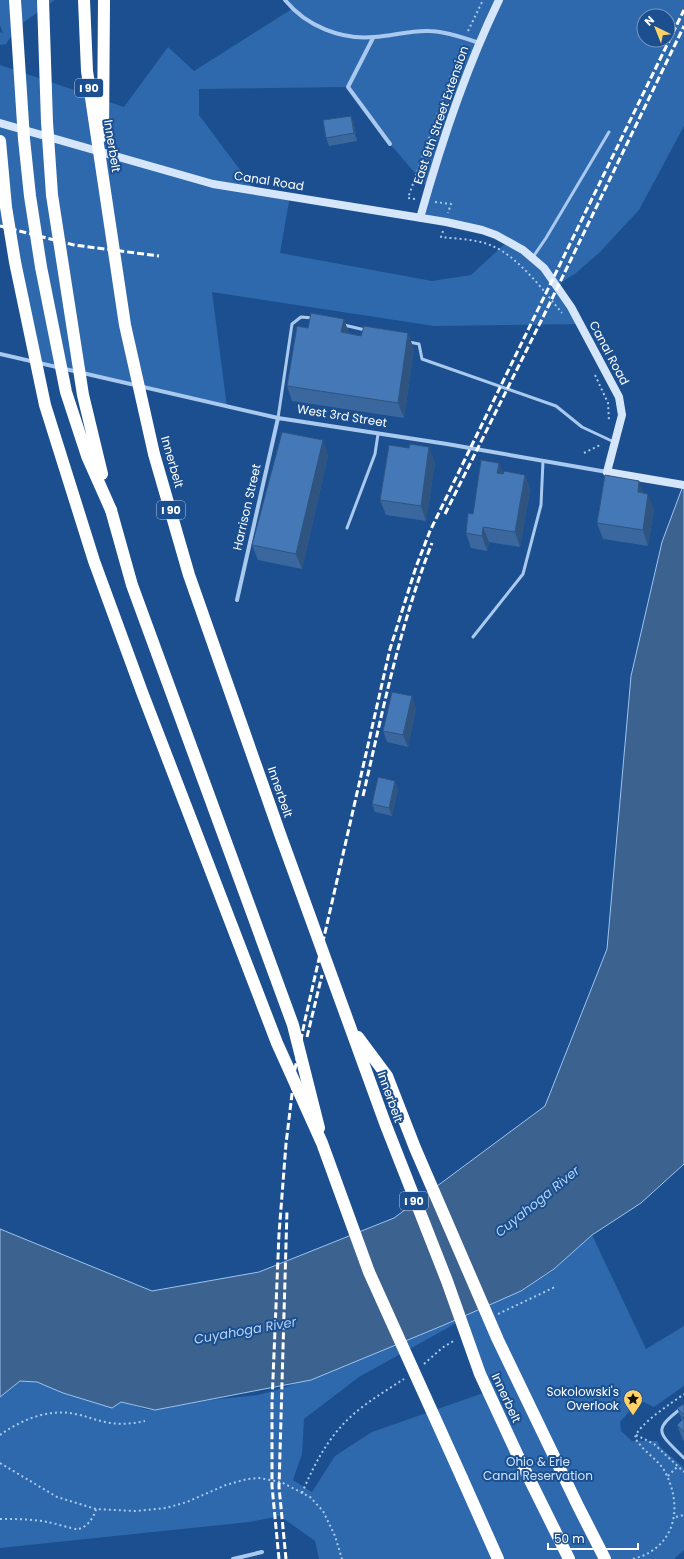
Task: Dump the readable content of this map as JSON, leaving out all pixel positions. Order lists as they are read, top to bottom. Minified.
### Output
{"streets":{"highway":["I 90","Innerbelt"],"street":["East 9th Street Extension","Canal Road","West 3rd Street","Harrison Street"]},"crossings":[["East 9th Street Extension","Canal Road"],["Canal Road","West 3rd Street"],["West 3rd Street","Harrison Street"]],"water":["Cuyahoga River"],"parks":["Ohio & Erie Canal Reservation"],"places":{"place":["Sokolowski's Overlook"]},"scale_bar":"50 m","north":"top left"}
